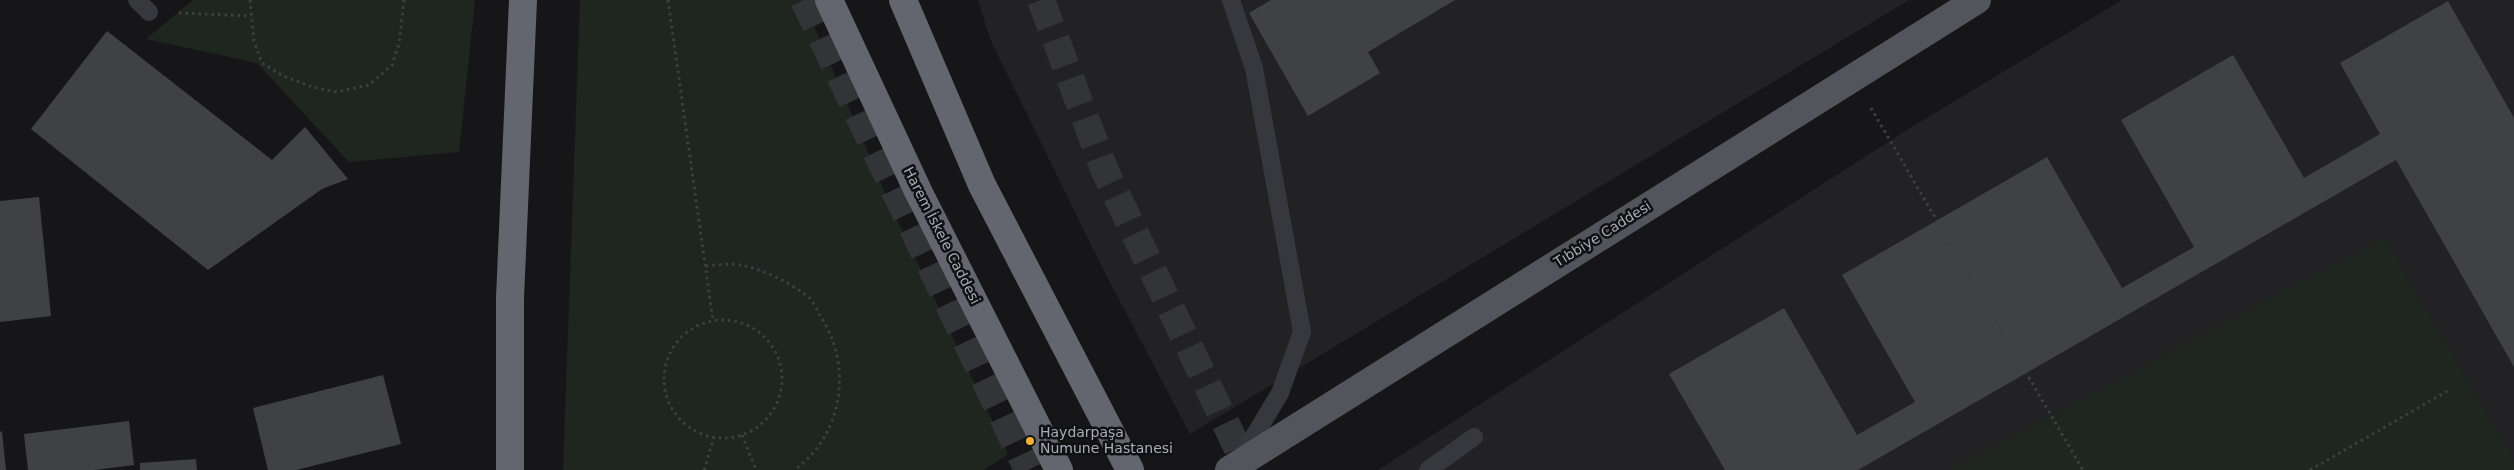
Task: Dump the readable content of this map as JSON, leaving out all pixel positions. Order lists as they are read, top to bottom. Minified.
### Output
{"streets":{"highway":["Harem İskele Caddesi"],"main road":["Tıbbiye Caddesi"]},"places":["Haydarpaşa Numune Hastanesi"]}
